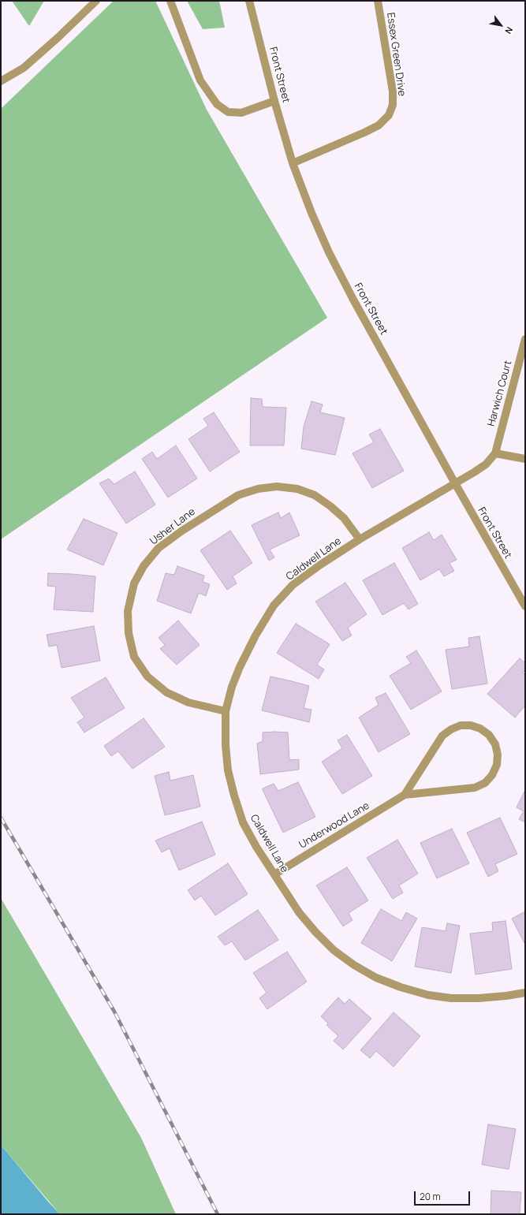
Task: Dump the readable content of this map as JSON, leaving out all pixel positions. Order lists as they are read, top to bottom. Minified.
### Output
{"streets":{"street":["Essex Green Drive","Front Street","Harwich Court","Usher Lane","Caldwell Lane","Underwood Lane"]},"crossings":[["Essex Green Drive","Front Street"],["Front Street","Harwich Court"],["Front Street","Caldwell Lane"],["Harwich Court","Caldwell Lane"],["Usher Lane","Caldwell Lane"],["Caldwell Lane","Underwood Lane"]],"scale_bar":"20 m","north":"bottom right"}
